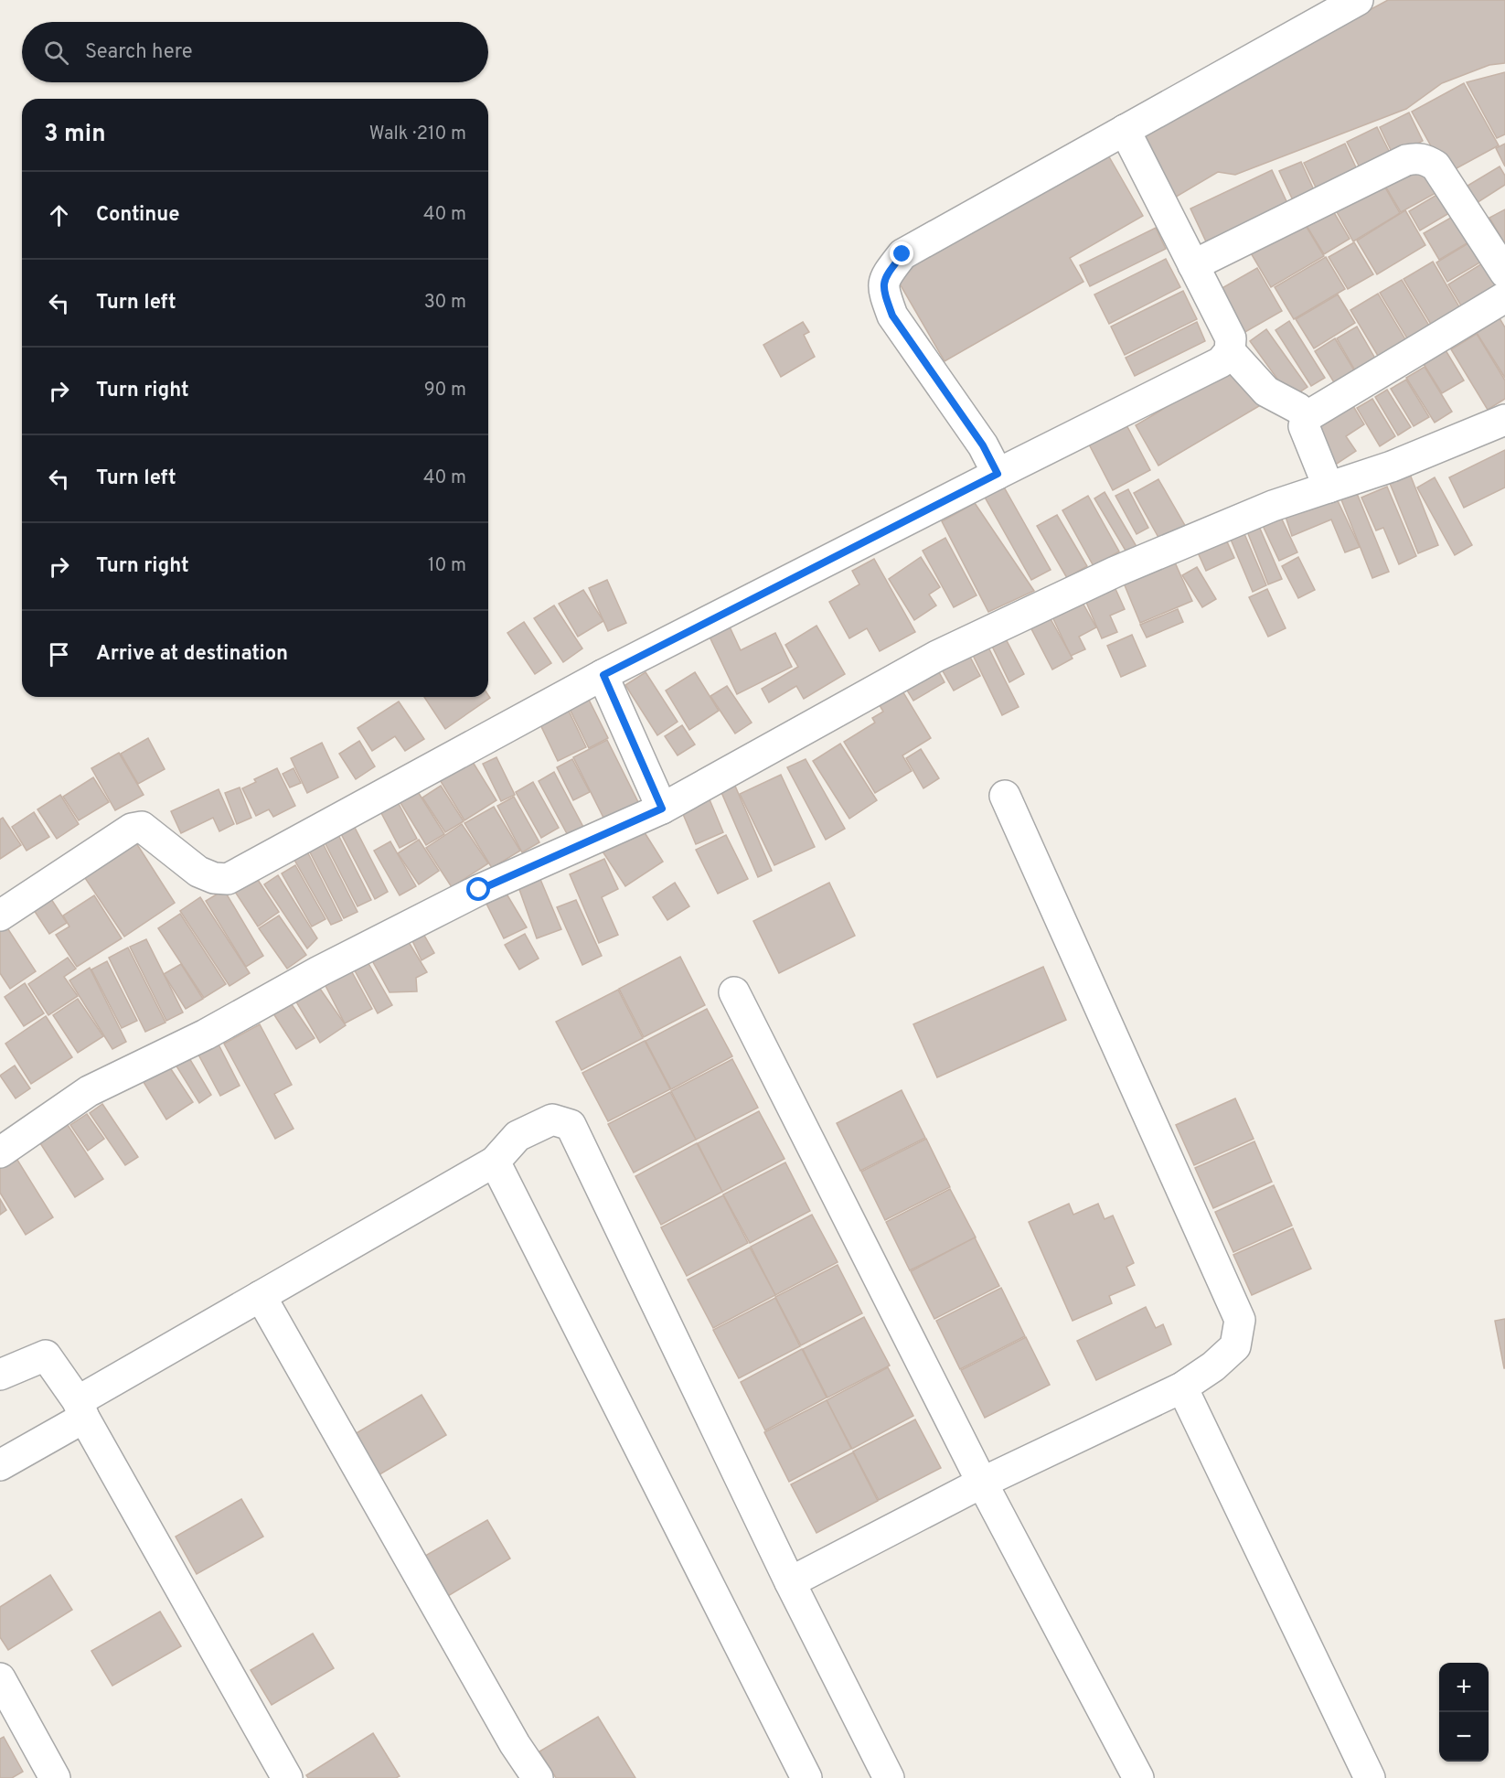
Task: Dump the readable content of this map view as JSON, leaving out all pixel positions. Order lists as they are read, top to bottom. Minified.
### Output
{"page":{"search":"Search here","heading":["3 min","Walk · 210 m"],"list":[["Continue","40 m"],["Turn left","30 m"],["Turn right","90 m"],["Turn left","40 m"],["Turn right","10 m"],"Arrive at destination"],"map_buttons":["+","−"]}}
